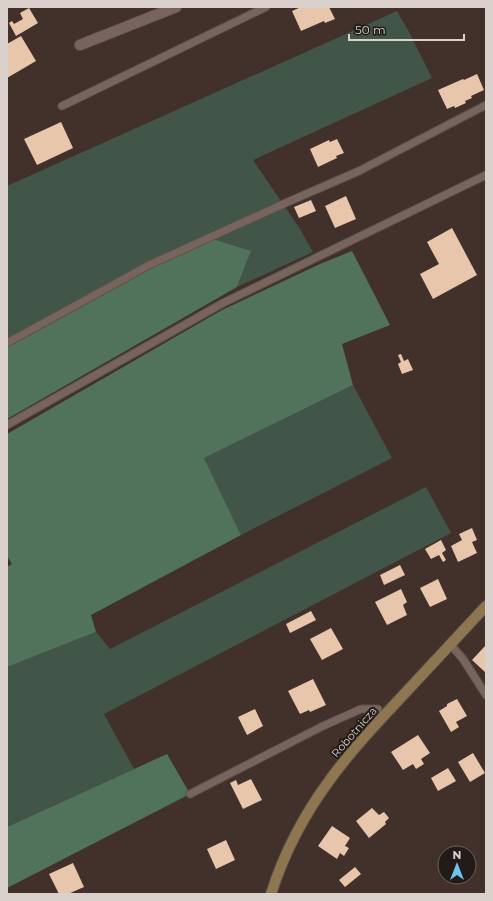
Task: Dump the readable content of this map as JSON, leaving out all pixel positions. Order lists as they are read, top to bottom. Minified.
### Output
{"streets":{"street":["Robotnicza"]},"scale_bar":"50 m","north":"top"}
